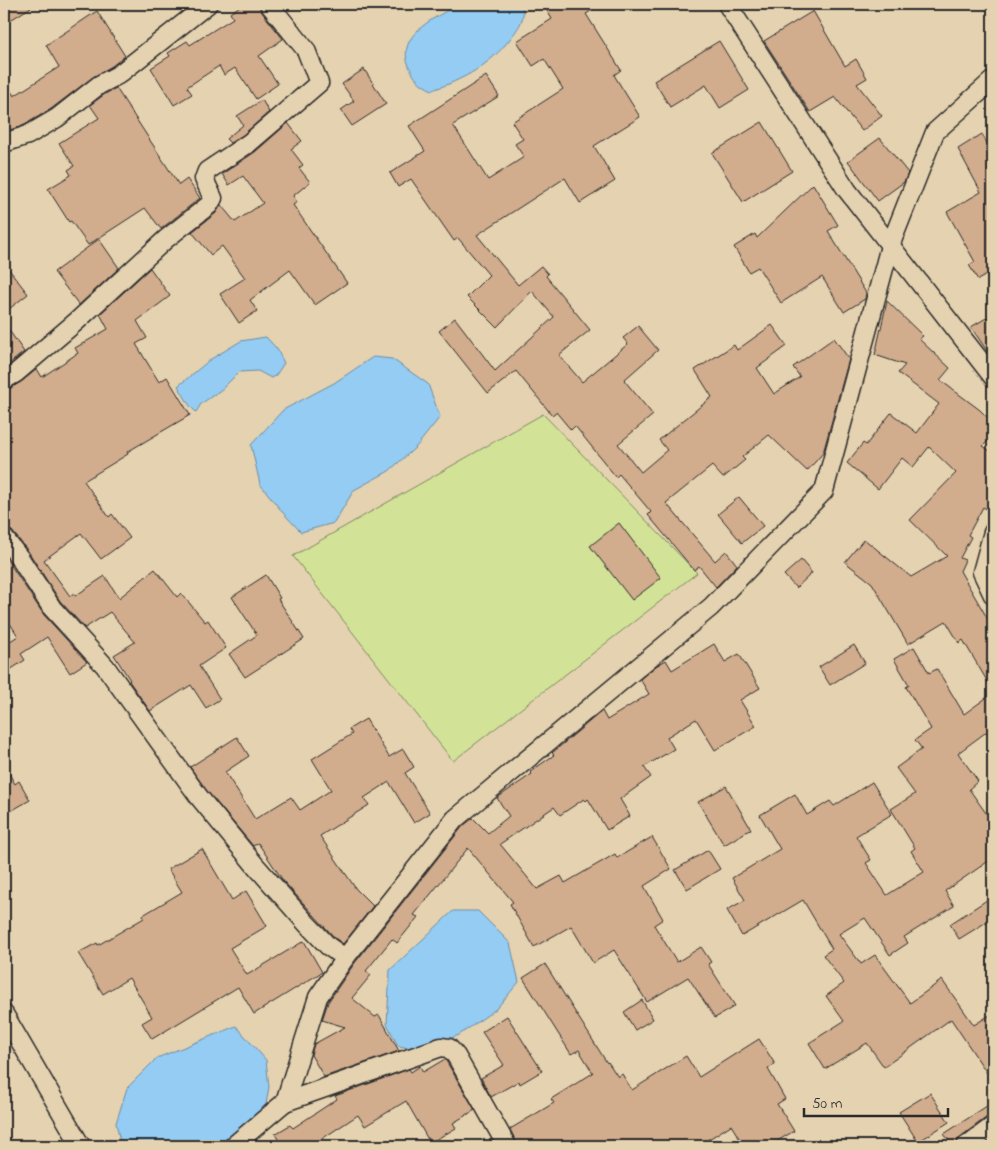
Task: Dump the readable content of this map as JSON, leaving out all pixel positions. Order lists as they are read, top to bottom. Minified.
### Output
{"scale_bar":"50 m"}
